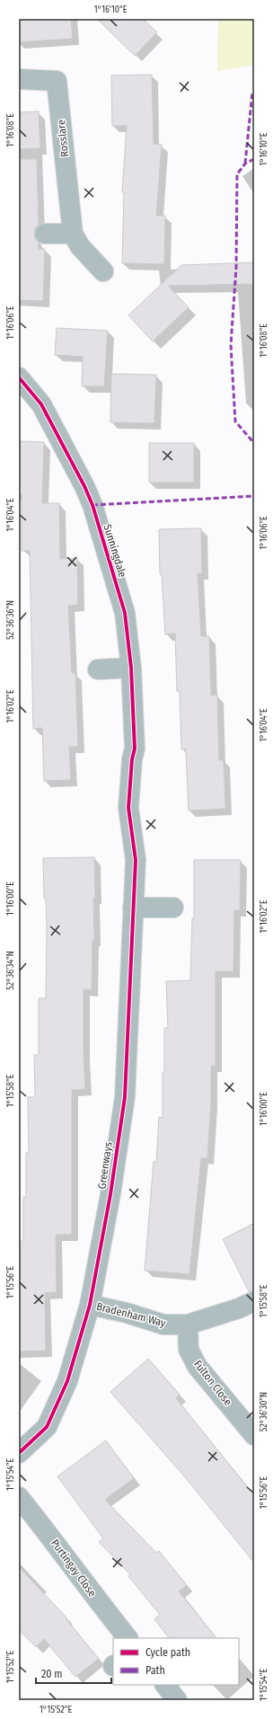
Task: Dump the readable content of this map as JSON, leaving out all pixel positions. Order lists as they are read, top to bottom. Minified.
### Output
{"streets":{"street":["Rosslare","Sunningdale","Greenways","Bradenham Way","Fulton Close","Purtingay Close"]},"crossings":[["Sunningdale","Greenways"],["Greenways","Bradenham Way"],["Bradenham Way","Fulton Close"]],"legend":["Cycle path","Path"],"scale_bar":"20 m","coordinates":["1°16'10\"E","1°16'08\"E","1°16'06\"E","1°16'04\"E","52°36'36\"N","1°16'02\"E","1°16'00\"E","52°36'34\"N","1°15'58\"E","1°15'56\"E","52°36'30\"N","1°15'54\"E","1°15'52\"E"]}
